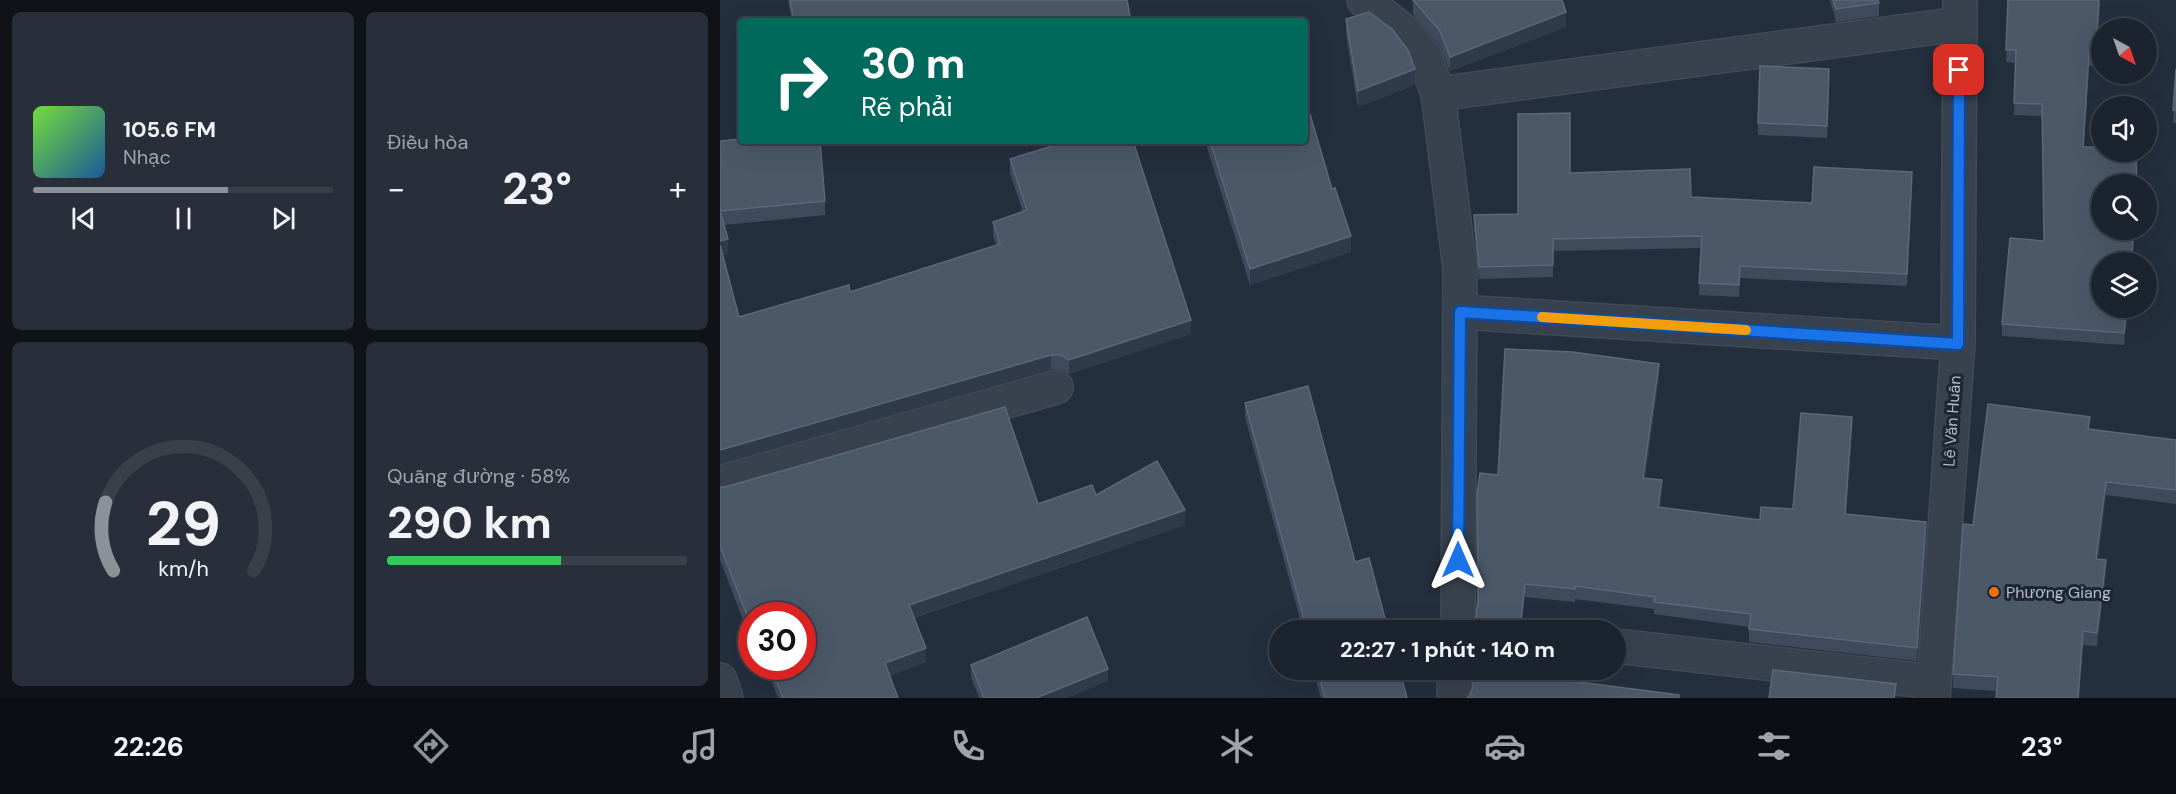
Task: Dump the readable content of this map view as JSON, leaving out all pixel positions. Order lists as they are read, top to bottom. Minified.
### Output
{"streets":{"street":["Lê Văn Huân"]},"places":["Phương Giang"],"north":"bottom right","page":{"tile":["Điều hòa",["Quãng đường · 58%","290 km"]],"turn":["30 m","Rẽ phải"],"song":["105.6 FM","Nhạc"],"heat":["−","23°","+"],"limit":"30","trip":"22:27 · 1 phút · 140 m","tabs":["22:26","23°"],"gauge":["29","km/h"]}}
